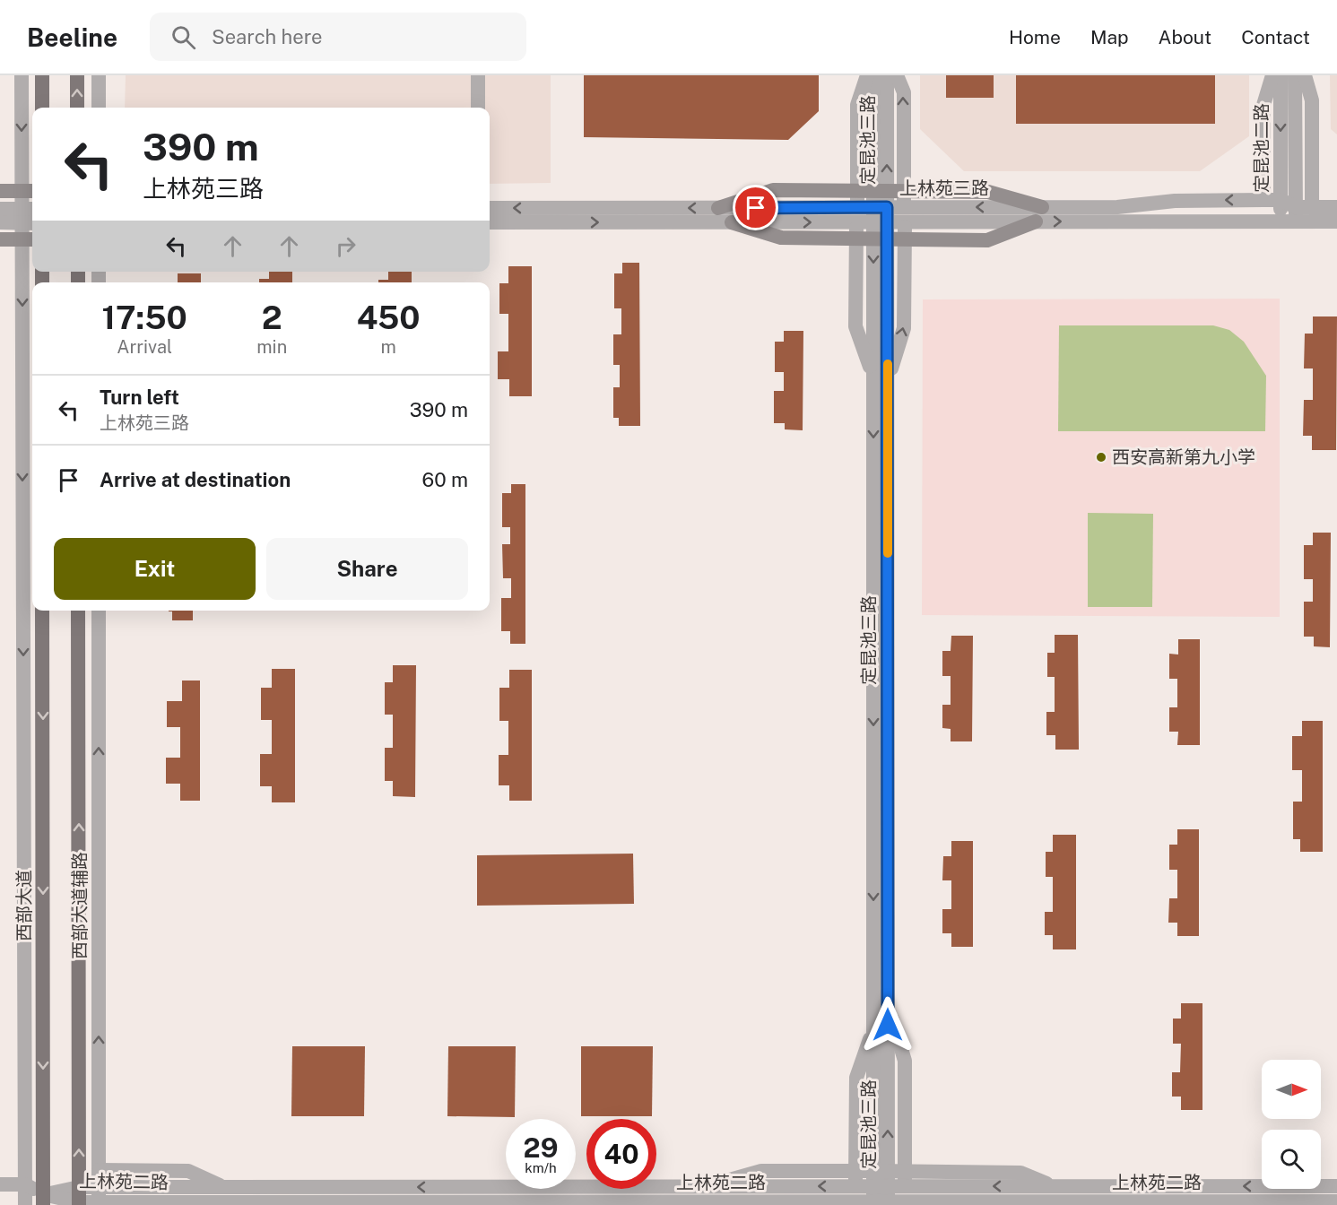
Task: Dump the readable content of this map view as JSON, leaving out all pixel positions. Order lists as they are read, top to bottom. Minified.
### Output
{"streets":{"main road":["西部大道"],"street":["定昆池三路","定昆池二路","上林苑三路","西部大道辅路","上林苑二路"]},"crossings":[["定昆池三路","上林苑三路"],["定昆池三路","上林苑二路"],["定昆池二路","上林苑三路"],["西部大道","上林苑二路"],["西部大道辅路","上林苑二路"]],"places":["西安高新第九小学"],"north":"right","page":{"header":"Beeline","search":"Search here","nav":["Home","Map","About","Contact"],"turn":["390 m","上林苑三路"],"eta":["17:50","Arrival","2","min","450","m"],"list":[{"name":"Turn left","note":"上林苑三路","value":"390 m"},{"name":"Arrive at destination","value":"60 m"}],"buttons":["Exit","Share"],"speed":"29 km/h","limit":"40"}}
